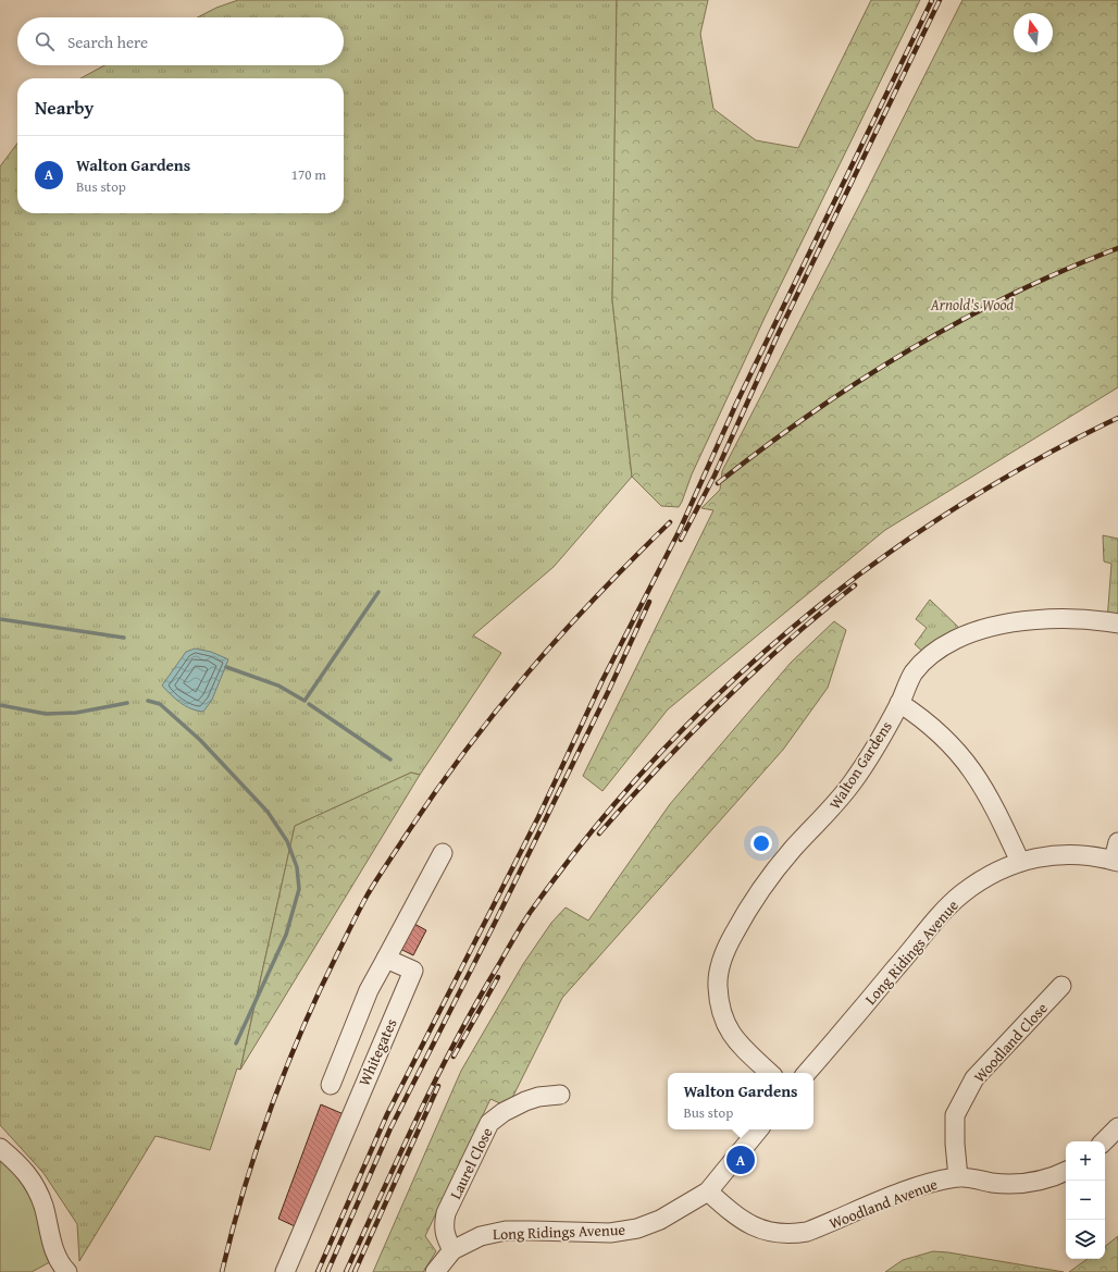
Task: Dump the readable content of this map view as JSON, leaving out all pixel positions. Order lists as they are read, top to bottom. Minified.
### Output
{"streets":{"street":["Walton Gardens","Long Ridings Avenue","Woodland Close","Whitegates","Laurel Close","Woodland Avenue"]},"crossings":[["Long Ridings Avenue","Laurel Close"],["Long Ridings Avenue","Woodland Avenue"],["Woodland Close","Woodland Avenue"]],"parks":["Arnold's Wood"],"north":"top","page":{"search":"Search here","heading":"Nearby","list":[{"mark":"A","name":"Walton Gardens","note":"Bus stop","value":"170 m"}],"popup":["Walton Gardens","Bus stop"],"map_buttons":["+","−"],"pins":"A"}}
